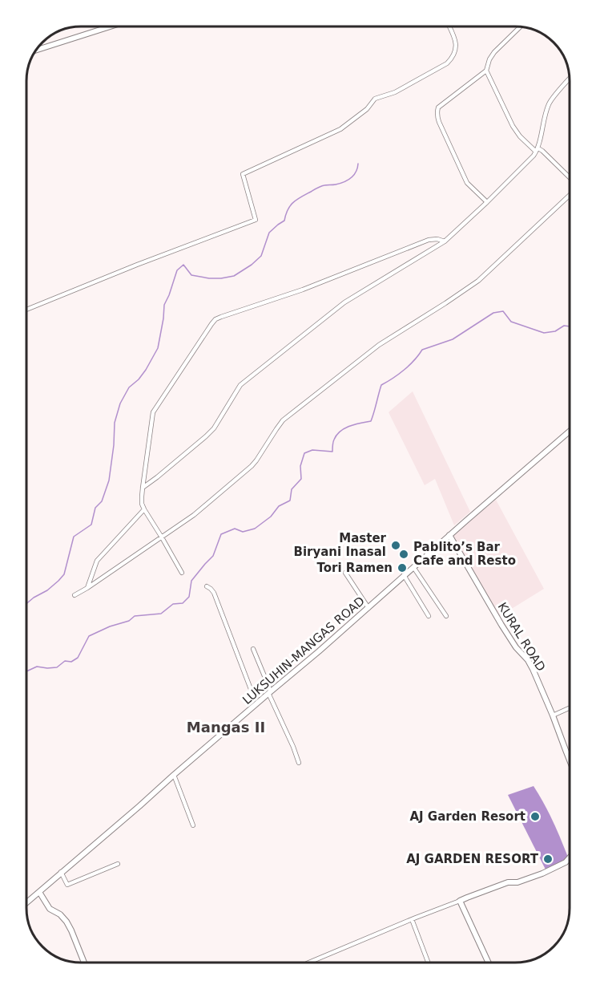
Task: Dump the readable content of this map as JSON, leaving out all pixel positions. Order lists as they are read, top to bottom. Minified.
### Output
{"streets":{"main road":["KURAL ROAD","LUKSUHIN-MANGAS ROAD"]},"crossings":[["KURAL ROAD","LUKSUHIN-MANGAS ROAD"]],"districts":["Mangas II"],"places":["Master Biryani Inasal","Pablito’s Bar Cafe and Resto","Tori Ramen","AJ Garden Resort","AJ GARDEN RESORT"]}
